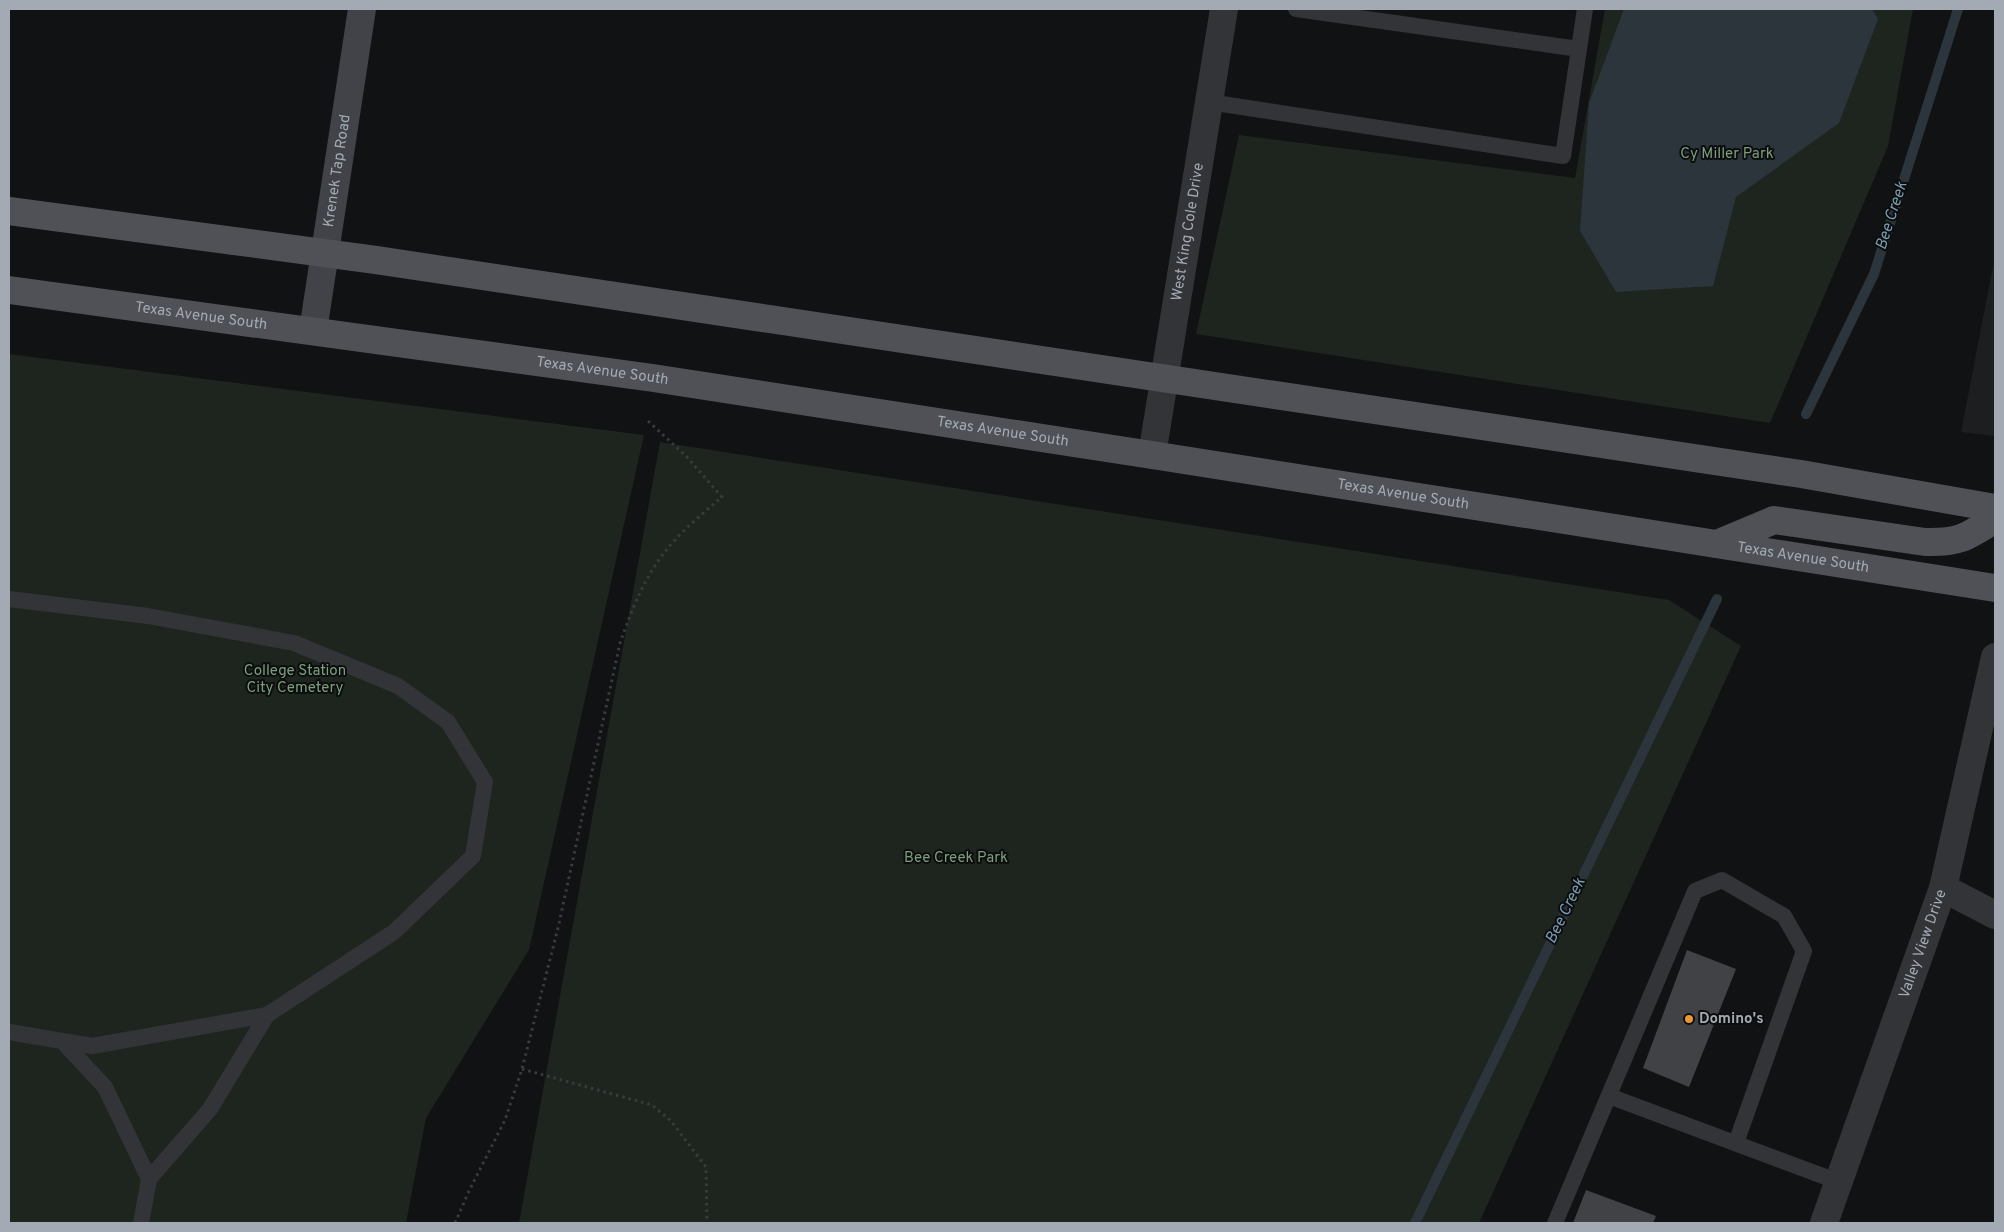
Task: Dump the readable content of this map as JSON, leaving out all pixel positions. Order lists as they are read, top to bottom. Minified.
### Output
{"streets":{"main road":["Texas Avenue South"],"street":["Krenek Tap Road","West King Cole Drive","Valley View Drive"]},"crossings":[["Krenek Tap Road","Texas Avenue South"],["West King Cole Drive","Texas Avenue South"]],"water":["Bee Creek"],"parks":["Cy Miller Park","College Station City Cemetery","Bee Creek Park"],"places":["Domino's"]}
